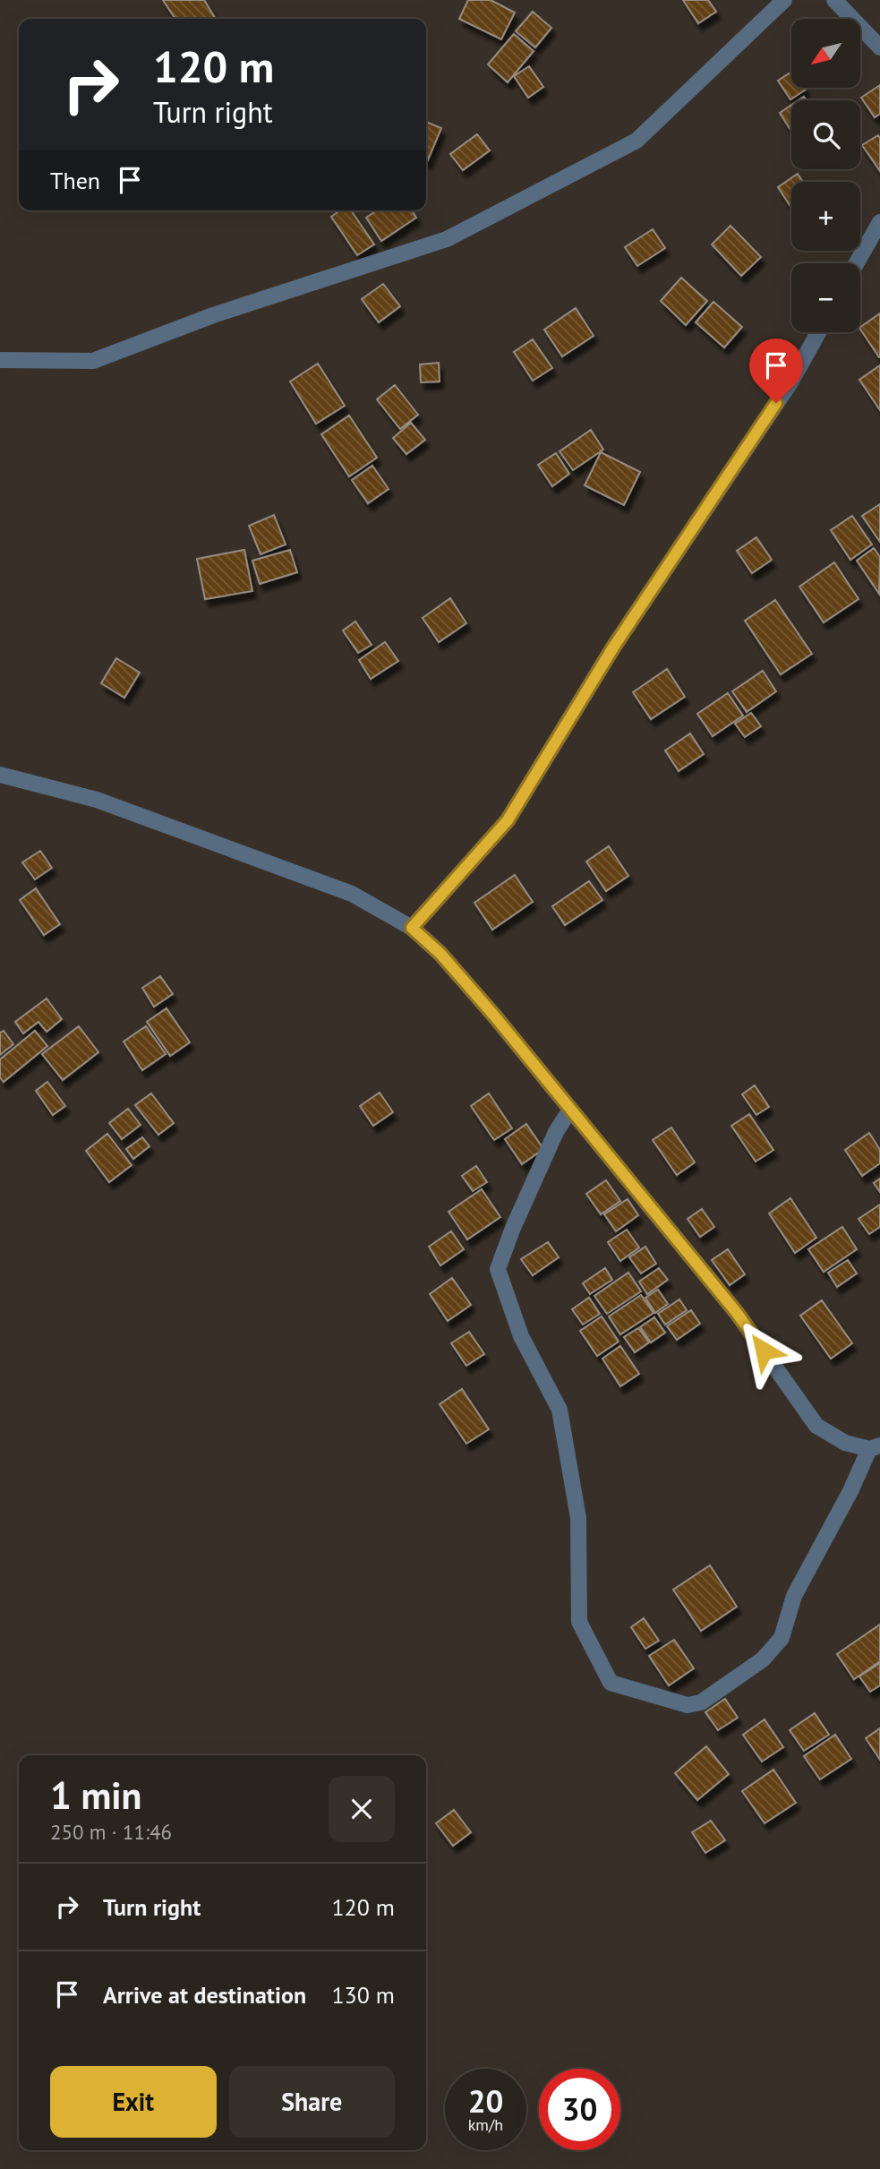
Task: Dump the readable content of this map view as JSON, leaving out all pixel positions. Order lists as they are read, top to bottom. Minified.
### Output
{"north":"bottom left","page":{"map_buttons":["+","−"],"turn":["120 m","Turn right"],"then":"Then","heading":["1 min","250 m · 11:46"],"list":[{"name":"Turn right","value":"120 m"},{"name":"Arrive at destination","value":"130 m"}],"buttons":["Exit","Share"],"speed":"20 km/h","limit":"30"}}
